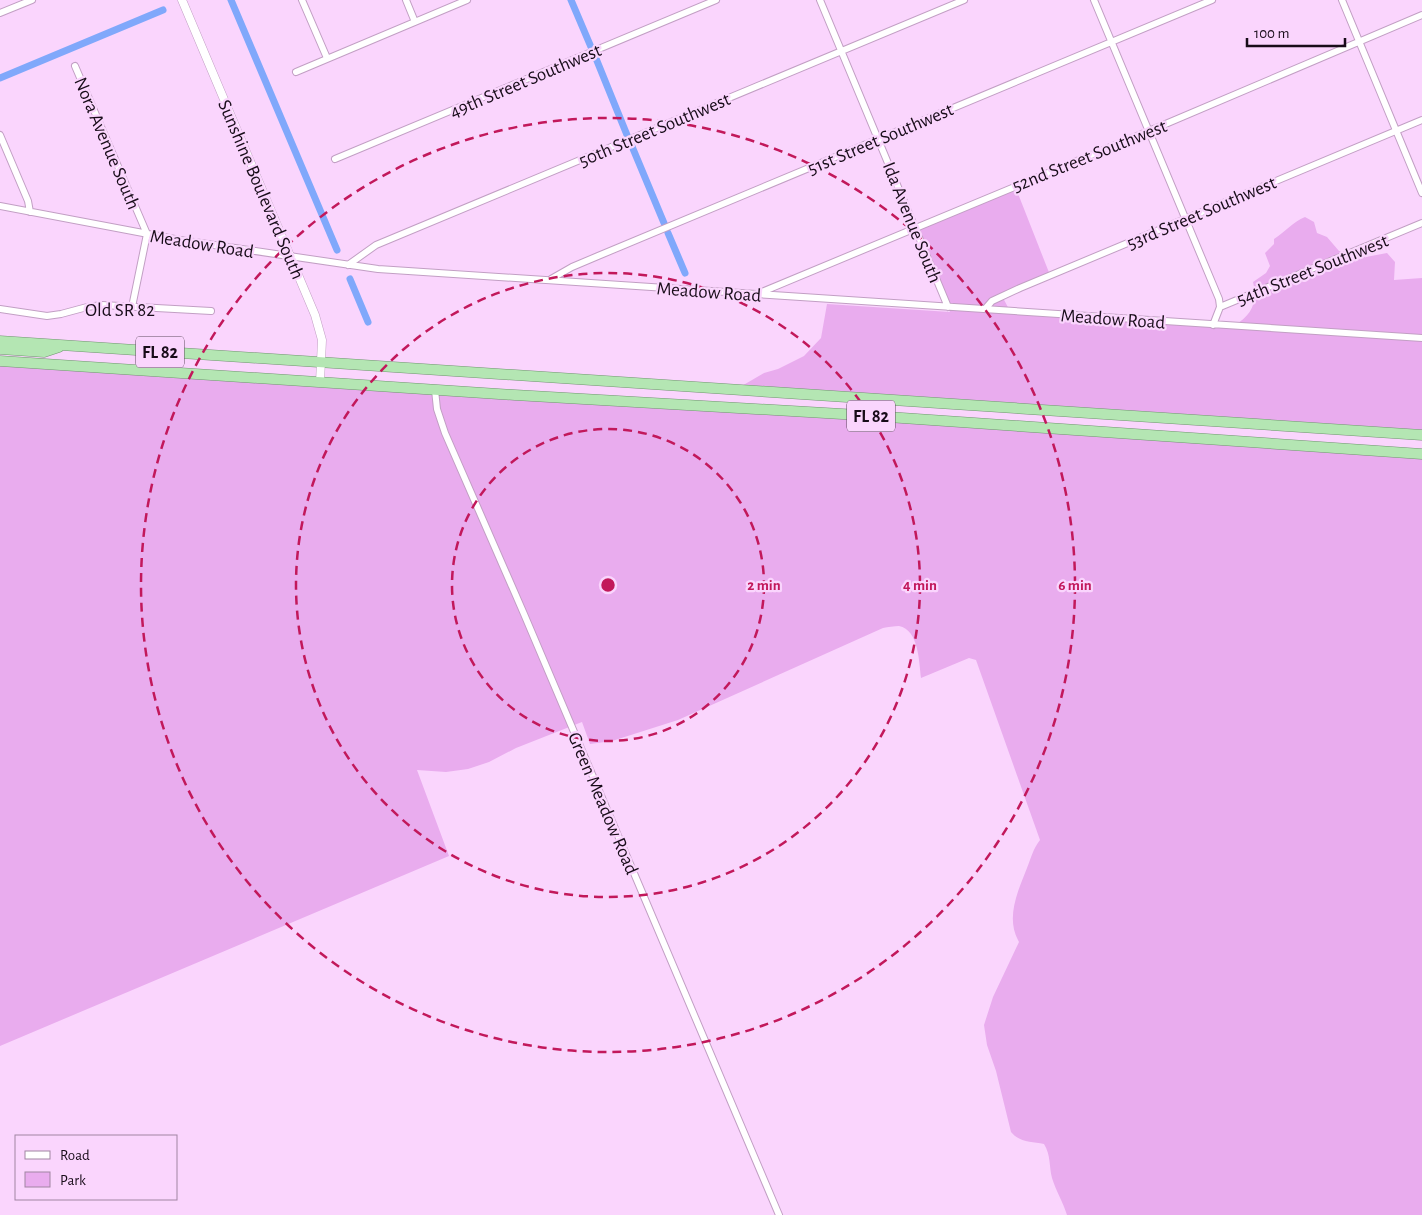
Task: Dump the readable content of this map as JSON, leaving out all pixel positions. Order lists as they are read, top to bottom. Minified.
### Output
{"streets":{"highway":["FL 82"],"street":["49th Street Southwest","50th Street Southwest","51st Street Southwest","Nora Avenue South","52nd Street Southwest","Sunshine Boulevard South","53rd Street Southwest","Ida Avenue South","Meadow Road","54th Street Southwest","Old SR 82","Green Meadow Road"]},"crossings":[["50th Street Southwest","Ida Avenue South"],["50th Street Southwest","Meadow Road"],["51st Street Southwest","Ida Avenue South"],["51st Street Southwest","Meadow Road"],["Nora Avenue South","Meadow Road"],["52nd Street Southwest","Ida Avenue South"],["52nd Street Southwest","Meadow Road"],["Sunshine Boulevard South","Meadow Road"],["Sunshine Boulevard South","FL 82"],["53rd Street Southwest","Meadow Road"],["Ida Avenue South","Meadow Road"],["Meadow Road","54th Street Southwest"],["FL 82","Green Meadow Road"]],"legend":["Road","Park"],"scale_bar":"100 m","rings":["2 min","4 min","6 min"]}
